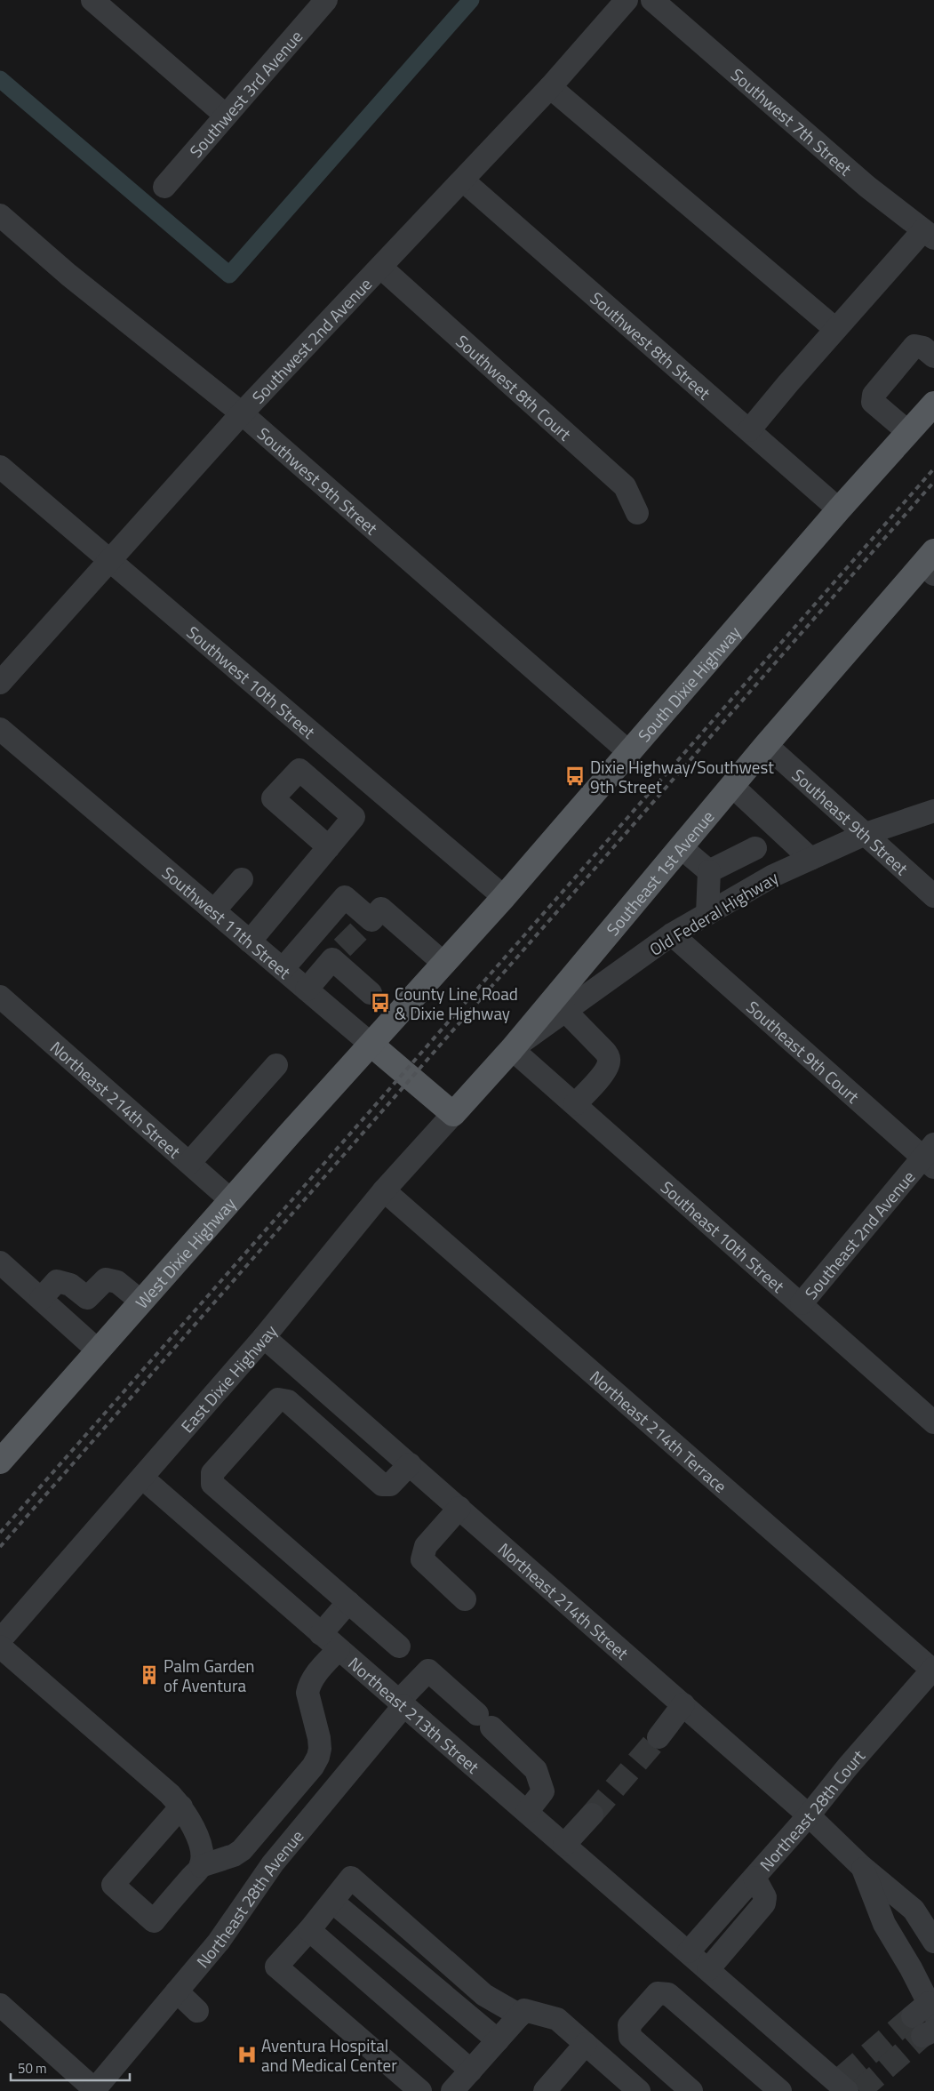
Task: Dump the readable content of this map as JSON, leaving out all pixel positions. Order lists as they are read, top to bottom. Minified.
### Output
{"streets":{"main road":["South Dixie Highway","Southeast 1st Avenue","Southwest 11th Street","West Dixie Highway"],"street":["Southwest 3rd Avenue","Southwest 7th Street","Southwest 2nd Avenue","Southwest 8th Street","Southwest 8th Court","Southwest 9th Street","Southwest 10th Street","Southeast 9th Street","Old Federal Highway","Southeast 9th Court","Northeast 214th Street","Southeast 2nd Avenue","Southeast 10th Street","East Dixie Highway","Northeast 214th Terrace","Northeast 213th Street","Northeast 28th Court","Northeast 28th Avenue"]},"crossings":[["Southwest 2nd Avenue","Southwest 8th Street"],["Southwest 2nd Avenue","Southwest 8th Court"],["Southwest 2nd Avenue","Southwest 9th Street"],["Southwest 2nd Avenue","Southwest 10th Street"],["Southwest 8th Street","South Dixie Highway"],["Southwest 9th Street","South Dixie Highway"],["Southwest 10th Street","South Dixie Highway"],["South Dixie Highway","Southwest 11th Street"],["South Dixie Highway","West Dixie Highway"],["Southeast 9th Street","Southeast 1st Avenue"],["Southeast 9th Street","Old Federal Highway"],["Southeast 1st Avenue","Old Federal Highway"],["Southeast 1st Avenue","Southwest 11th Street"],["Southeast 1st Avenue","Southeast 10th Street"],["Southeast 1st Avenue","East Dixie Highway"],["Old Federal Highway","Southeast 9th Court"],["Old Federal Highway","Southeast 10th Street"],["Southwest 11th Street","West Dixie Highway"],["Southwest 11th Street","East Dixie Highway"],["Southeast 9th Court","Southeast 2nd Avenue"],["Northeast 214th Street","West Dixie Highway"],["Northeast 214th Street","East Dixie Highway"],["Northeast 214th Street","Northeast 28th Court"],["Southeast 2nd Avenue","Southeast 10th Street"],["East Dixie Highway","Northeast 214th Terrace"],["East Dixie Highway","Northeast 213th Street"],["Northeast 214th Terrace","Northeast 28th Court"],["Northeast 213th Street","Northeast 28th Court"],["Northeast 213th Street","Northeast 28th Avenue"]],"places":{"bus stop":["Dixie Highway/Southwest 9th Street","County Line Road & Dixie Highway"],"building":["Palm Garden of Aventura"],"hospital":["Aventura Hospital and Medical Center"]},"scale_bar":"50 m"}
